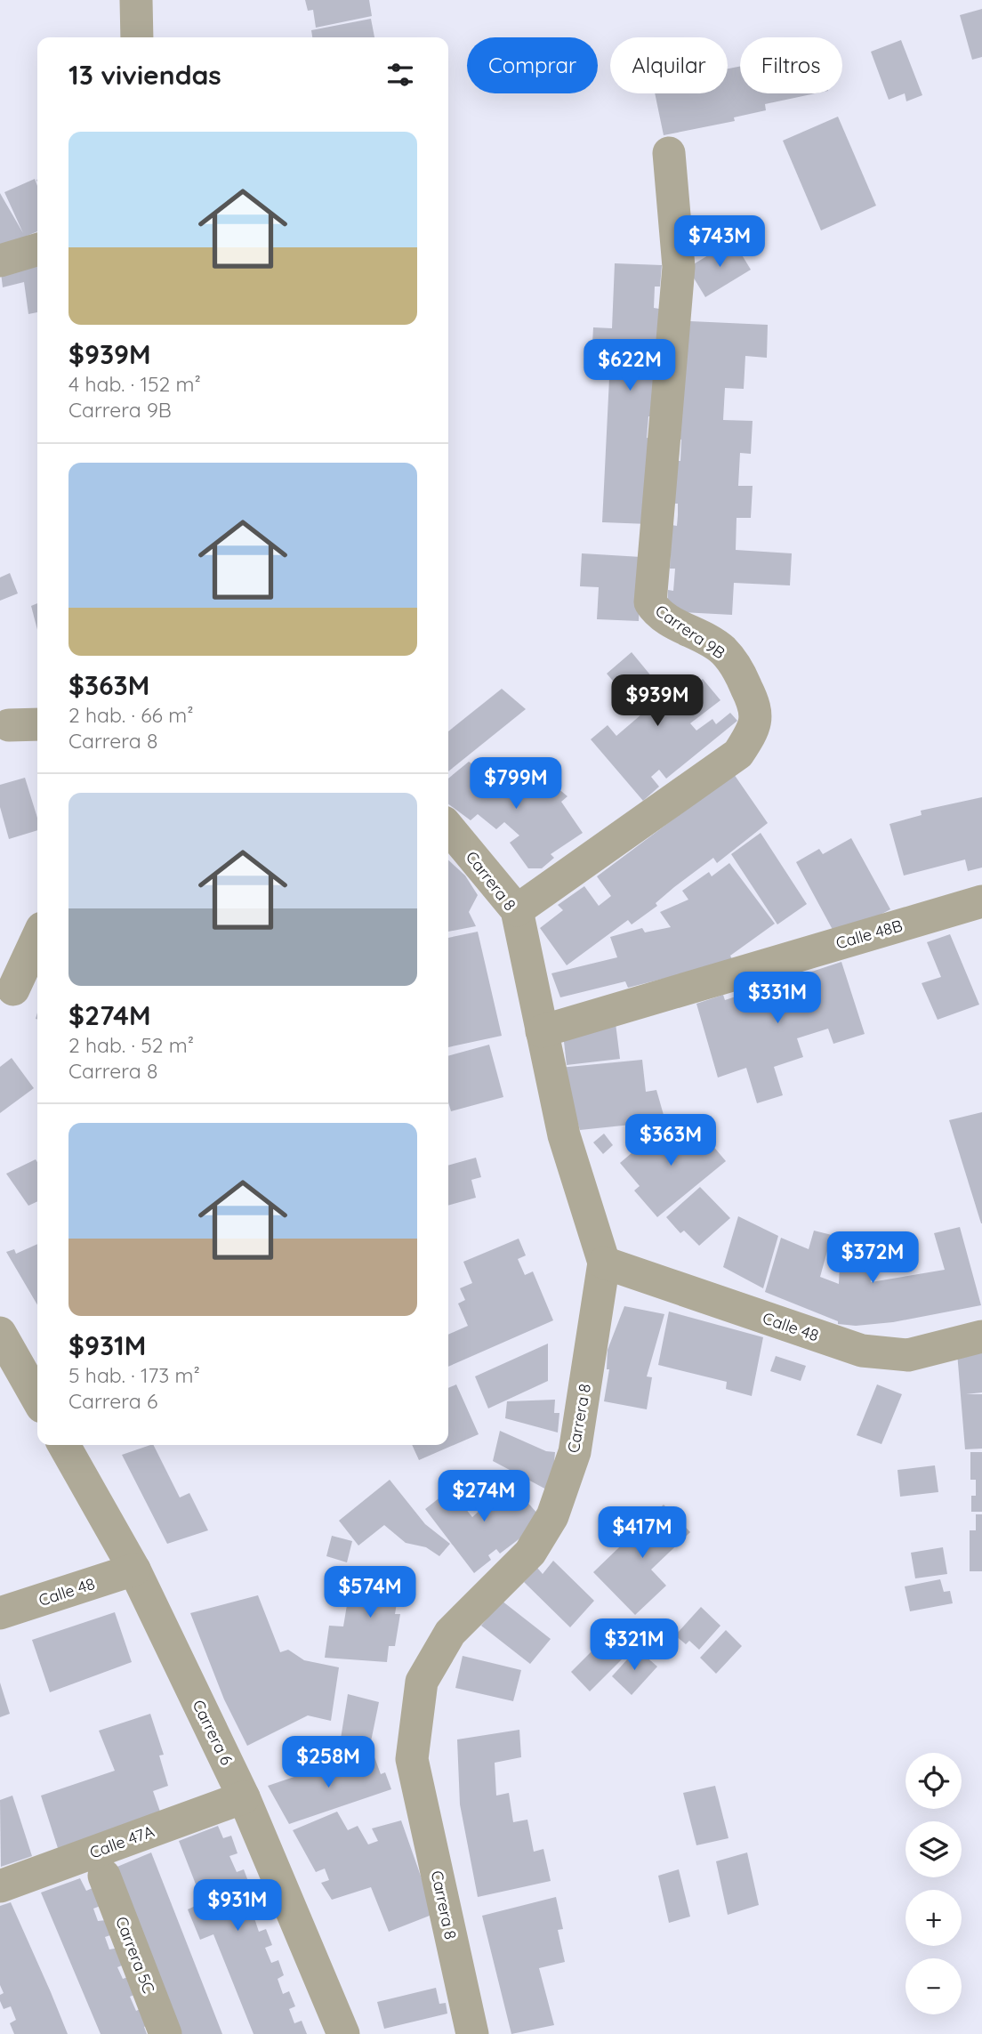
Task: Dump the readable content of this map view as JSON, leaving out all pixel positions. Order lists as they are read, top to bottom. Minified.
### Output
{"streets":{"street":["Carrera 9B","Carrera 8","Calle 48B","Calle 48","Carrera 6","Calle 47A","Carrera 5C"]},"crossings":[["Carrera 9B","Carrera 8"],["Carrera 8","Calle 48B"],["Carrera 8","Calle 48"],["Calle 48","Carrera 6"],["Carrera 6","Calle 47A"]],"page":{"chip":["Comprar","Alquilar","Filtros"],"heading":"13 viviendas","list":[{"name":"$939M","note":"4 hab. · 152 m² · Carrera 9B"},{"name":"$363M","note":"2 hab. · 66 m² · Carrera 8"},{"name":"$274M","note":"2 hab. · 52 m² · Carrera 8"},{"name":"$931M","note":"5 hab. · 173 m² · Carrera 6"}],"price":["$743M","$622M","$939M","$799M","$331M","$363M","$372M","$274M","$417M","$574M","$321M","$258M","$931M"],"map_buttons":["+","−"]}}
